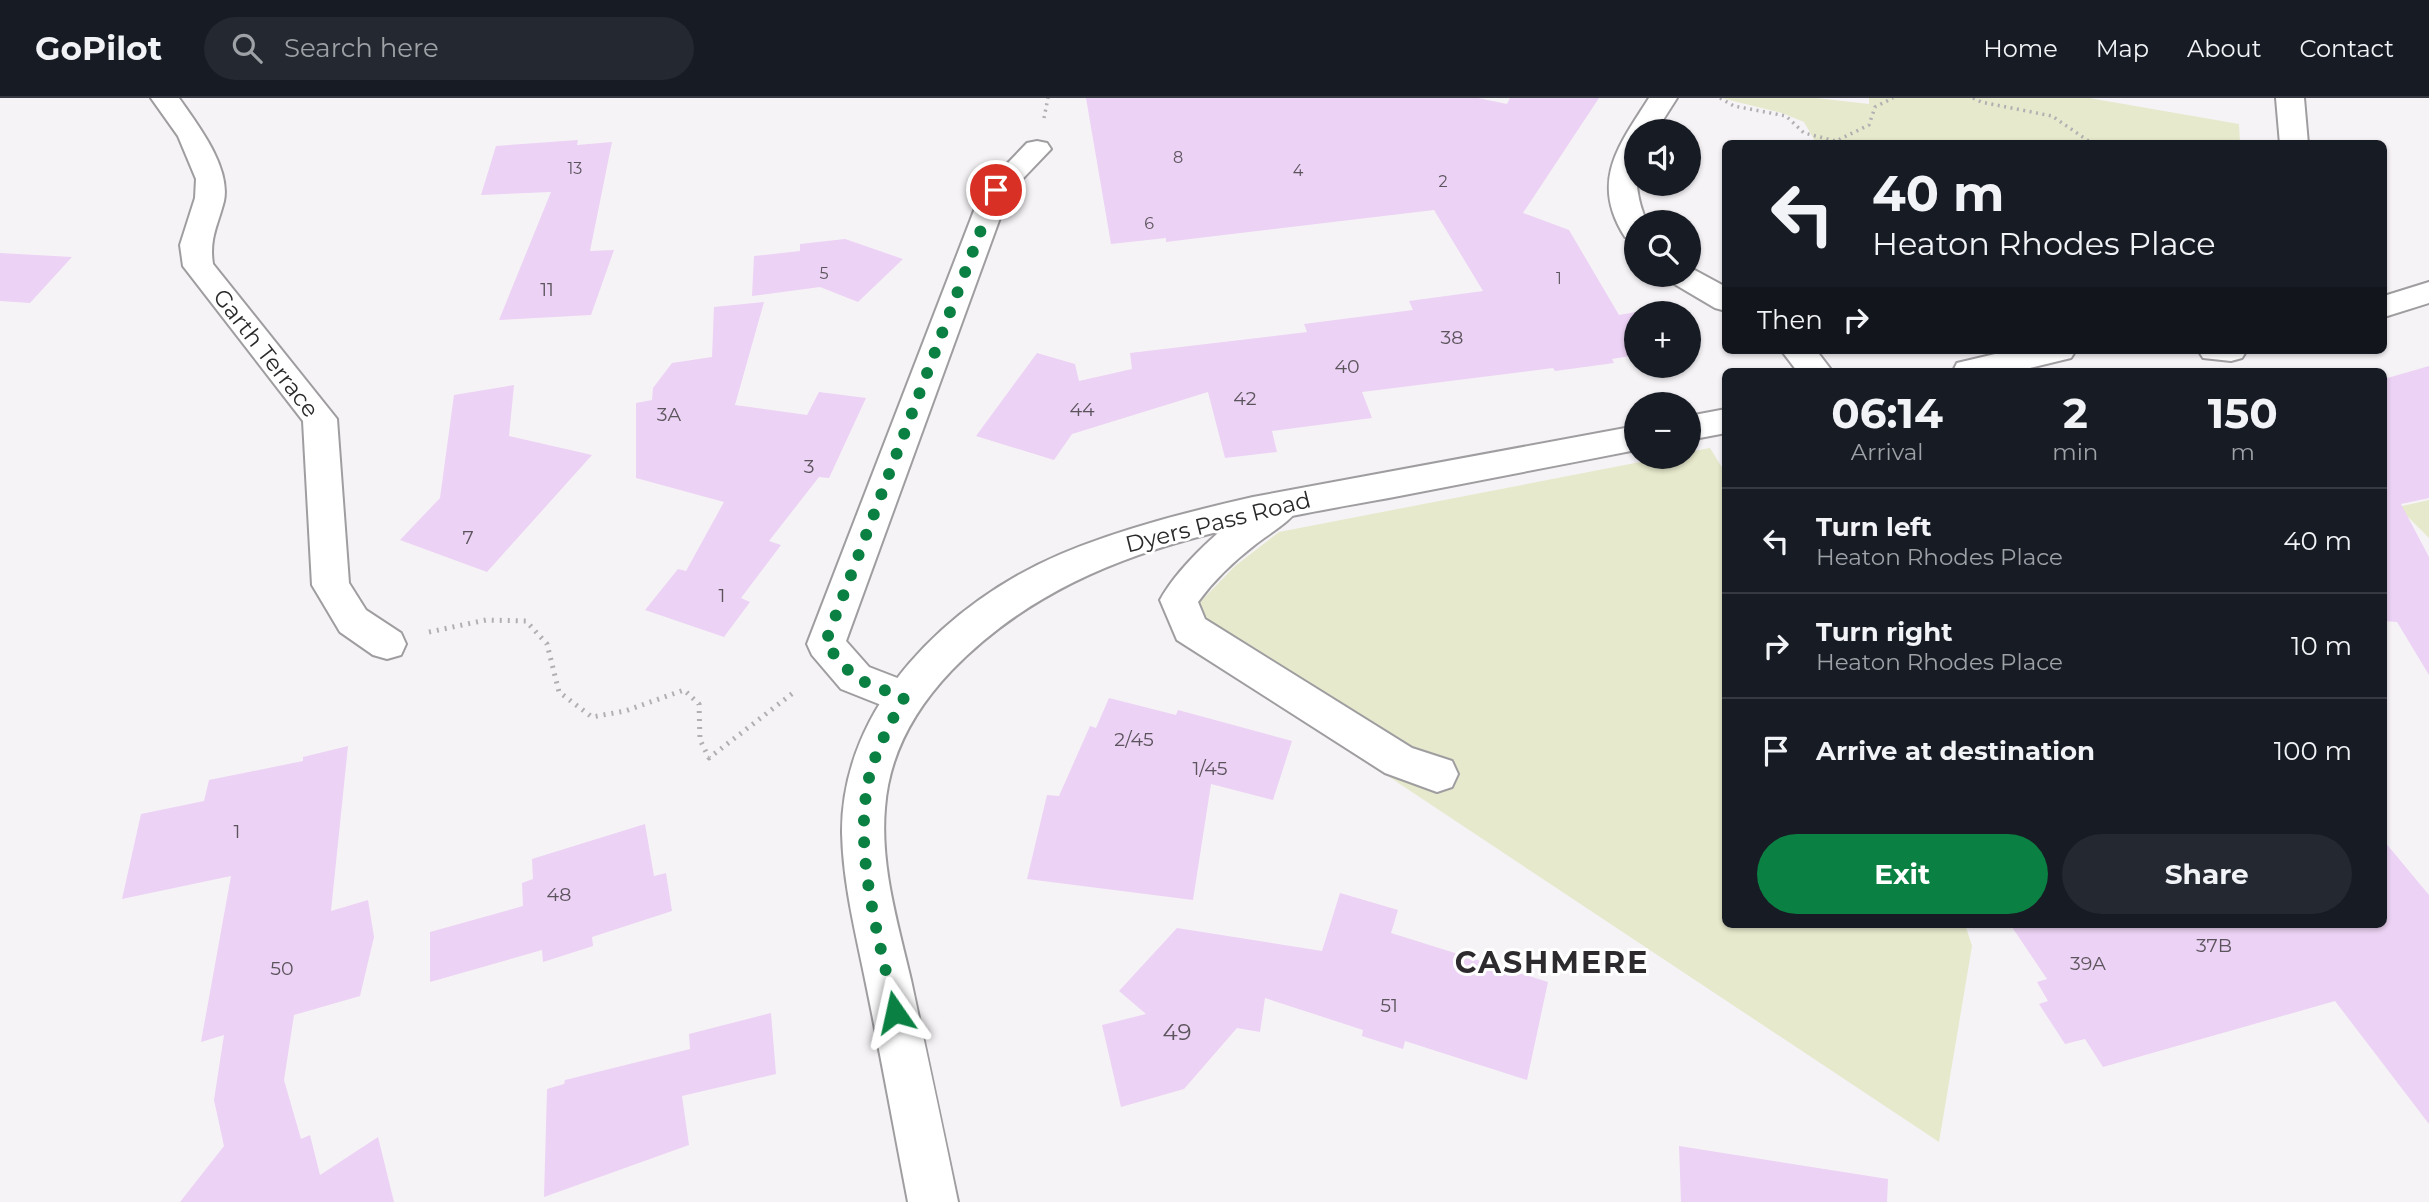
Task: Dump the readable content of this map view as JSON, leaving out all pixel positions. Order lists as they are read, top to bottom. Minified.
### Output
{"streets":{"street":["Garth Terrace","Dyers Pass Road"]},"districts":["CASHMERE"],"house_numbers":["8","13","4","2","6","5","1","11","38","40","42","44","3A","3","7","1","2/45","1/45","1","48","37B","39A","50","51","49"],"page":{"header":"GoPilot","search":"Search here","nav":["Home","Map","About","Contact"],"map_buttons":["+","−"],"turn":["40 m","Heaton Rhodes Place"],"then":"Then","eta":["06:14","Arrival","2","min","150","m"],"list":[{"name":"Turn left","note":"Heaton Rhodes Place","value":"40 m"},{"name":"Turn right","note":"Heaton Rhodes Place","value":"10 m"},{"name":"Arrive at destination","value":"100 m"}],"buttons":["Exit","Share"]}}
